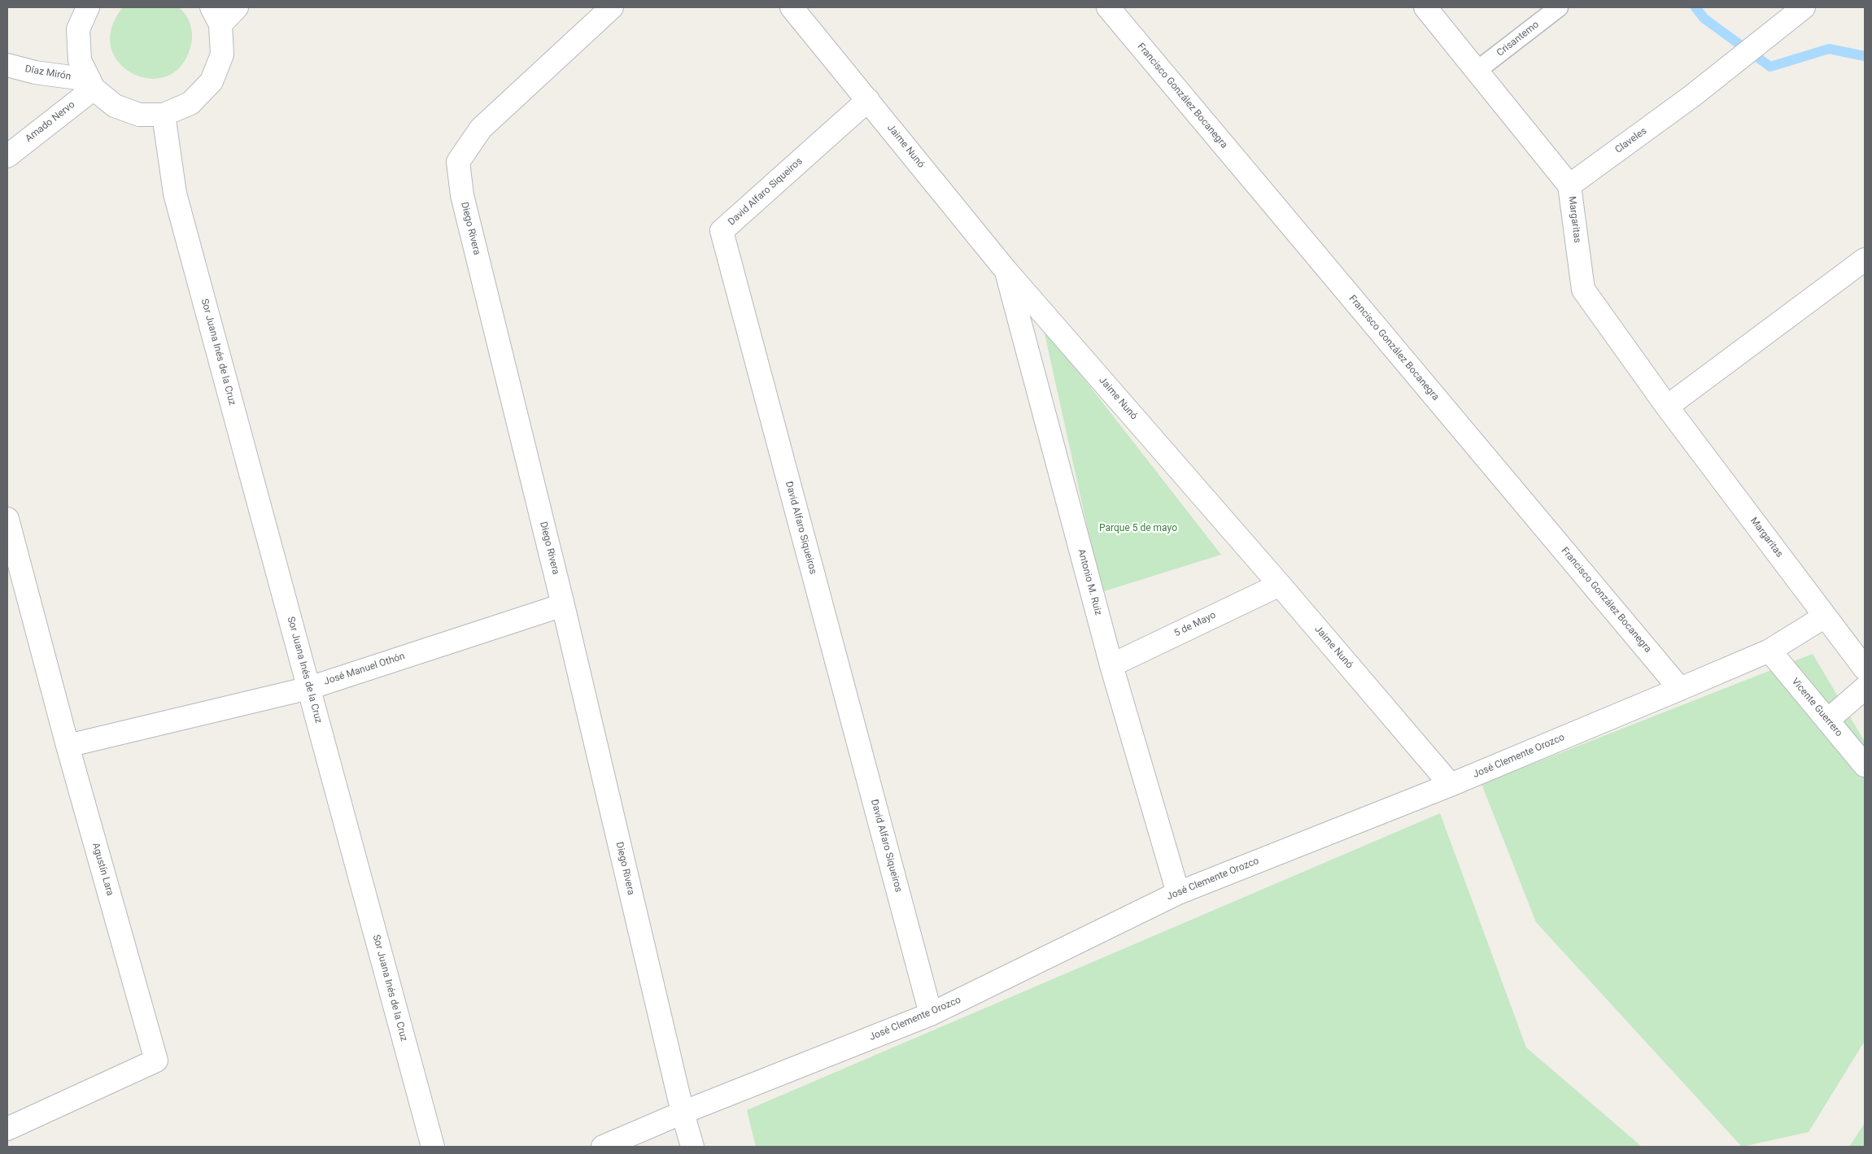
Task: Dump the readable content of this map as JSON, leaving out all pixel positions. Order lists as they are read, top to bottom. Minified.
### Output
{"streets":{"street":["Díaz Mirón","Francisco González Bocanegra","Amado Nervo","Claveles","Jaime Nunó","David Alfaro Siqueiros","Margaritas","Diego Rivera","Sor Juana Inés de la Cruz","Antonio M. Ruiz","5 de Mayo","José Manuel Othón","Vicente Guerrero","José Clemente Orozco","Agustín Lara"],"lane":["Crisantemo"]},"crossings":[["Crisantemo","Margaritas"],["Díaz Mirón","Amado Nervo"],["Francisco González Bocanegra","José Clemente Orozco"],["Claveles","Margaritas"],["Jaime Nunó","David Alfaro Siqueiros"],["Jaime Nunó","Antonio M. Ruiz"],["Jaime Nunó","5 de Mayo"],["Jaime Nunó","José Clemente Orozco"],["David Alfaro Siqueiros","José Clemente Orozco"],["Margaritas","José Clemente Orozco"],["Diego Rivera","José Manuel Othón"],["Diego Rivera","José Clemente Orozco"],["Sor Juana Inés de la Cruz","José Manuel Othón"],["Antonio M. Ruiz","5 de Mayo"],["Antonio M. Ruiz","José Clemente Orozco"],["José Manuel Othón","Agustín Lara"],["Vicente Guerrero","José Clemente Orozco"]],"parks":["Parque 5 de mayo"]}
